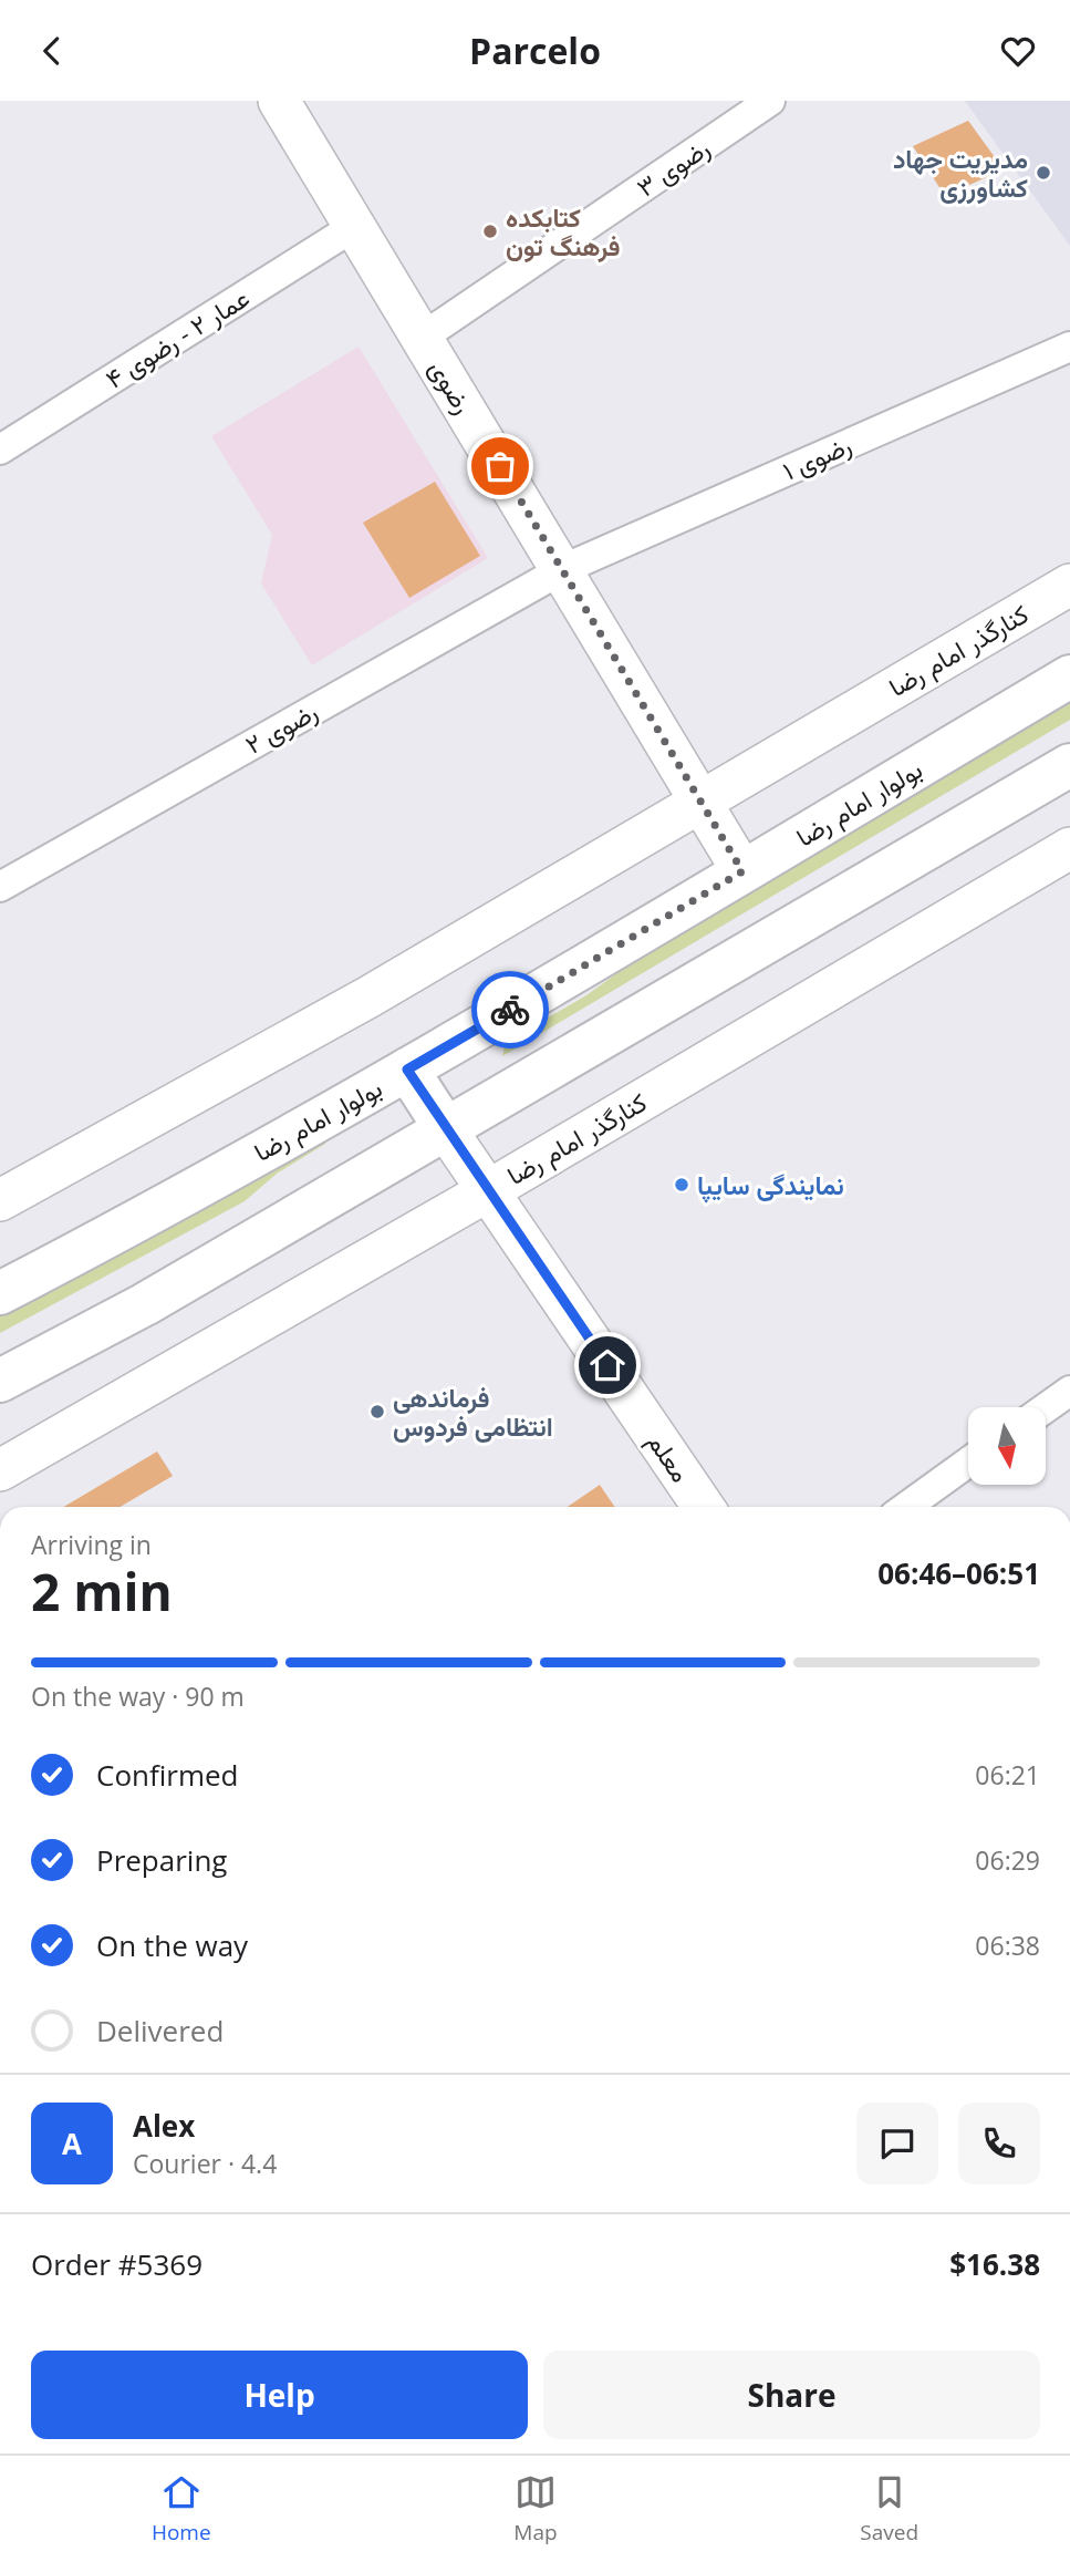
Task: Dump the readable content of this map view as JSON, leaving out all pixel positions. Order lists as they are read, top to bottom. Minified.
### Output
{"streets":{"main road":["بولوار امام رضا"],"street":["رضوی ۳","عمار ۲ - رضوی ۴","رضوی","رضوی ۱","کنارگذر امام رضا","رضوی ۲","معلم"]},"crossings":[["رضوی ۳","رضوی"],["عمار ۲ - رضوی ۴","رضوی"],["رضوی","رضوی ۱"],["رضوی","کنارگذر امام رضا"],["رضوی","رضوی ۲"],["رضوی","بولوار امام رضا"],["رضوی ۱","رضوی ۲"],["کنارگذر امام رضا","معلم"]],"places":["مدیریت جهاد کشاورزی","کتابکده فرهنگ تون","نمایندگی سایپا","فرماندهی انتظامی فردوس"],"north":"bottom","page":{"header":"Parcelo","heading":["2 min","Arriving in","06:46–06:51"],"panel":["Alex","Courier · 4.4","Order #5369","$16.38"],"bar":"On the way · 90 m","list":[["Confirmed","06:21"],["Preparing","06:29"],["On the way","06:38"],"Delivered"],"round":"A","buttons":["Help","Share"],"tabs":["Home","Map","Saved"]}}
